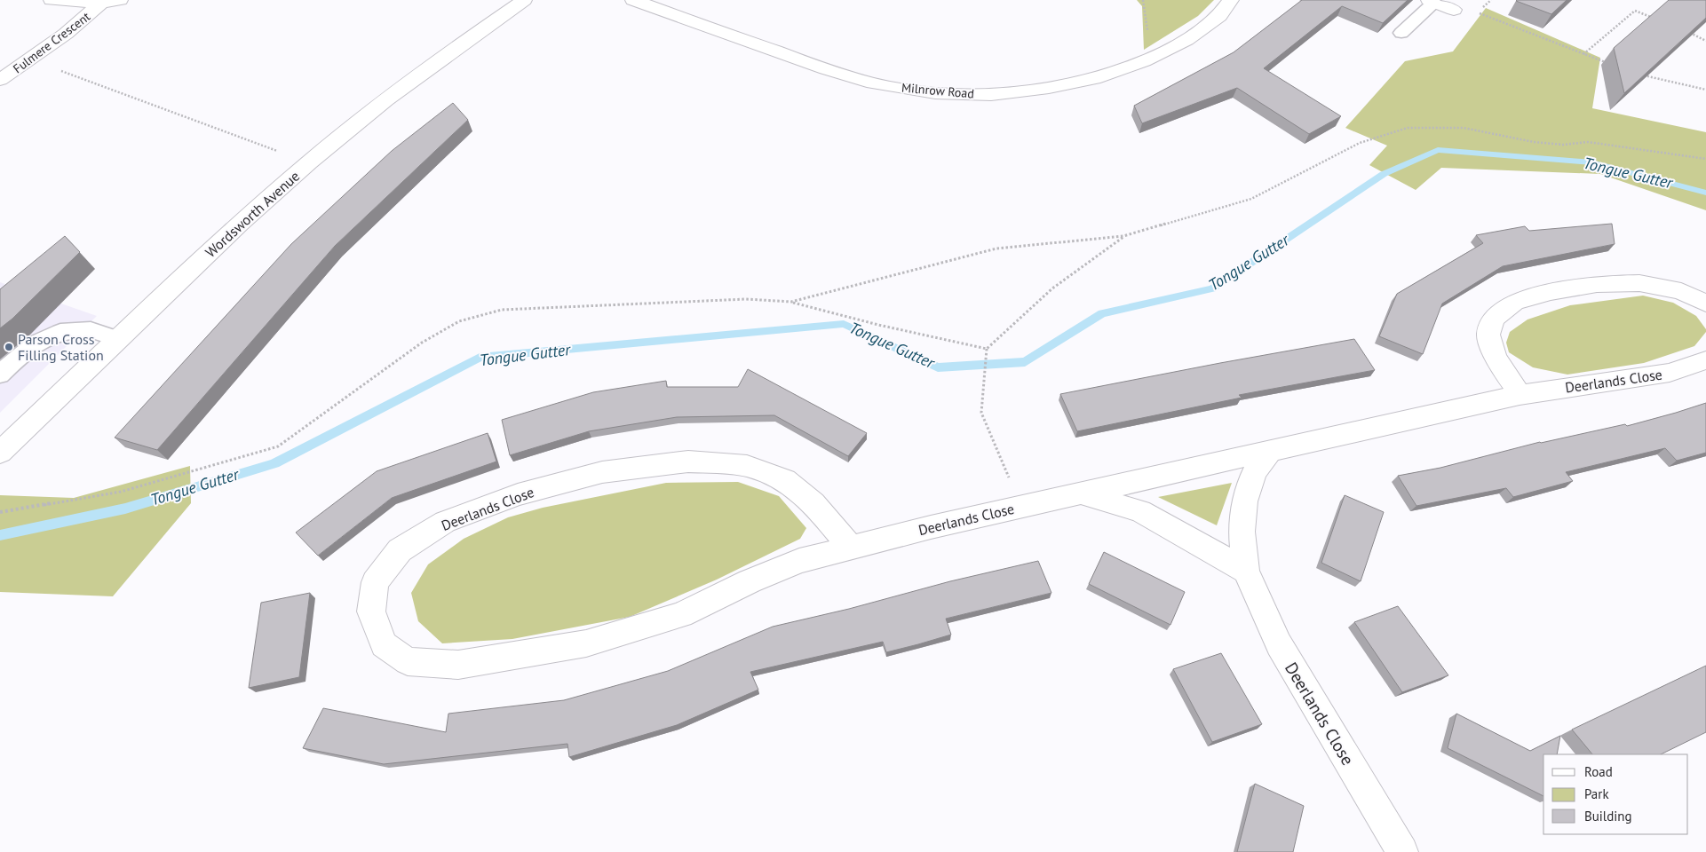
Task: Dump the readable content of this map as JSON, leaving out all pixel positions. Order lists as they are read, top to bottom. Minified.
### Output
{"streets":{"street":["Fulmere Crescent","Milnrow Road","Wordsworth Avenue","Deerlands Close"]},"water":["Tongue Gutter"],"places":["Parson Cross Filling Station"],"legend":["Road","Park","Building"]}
